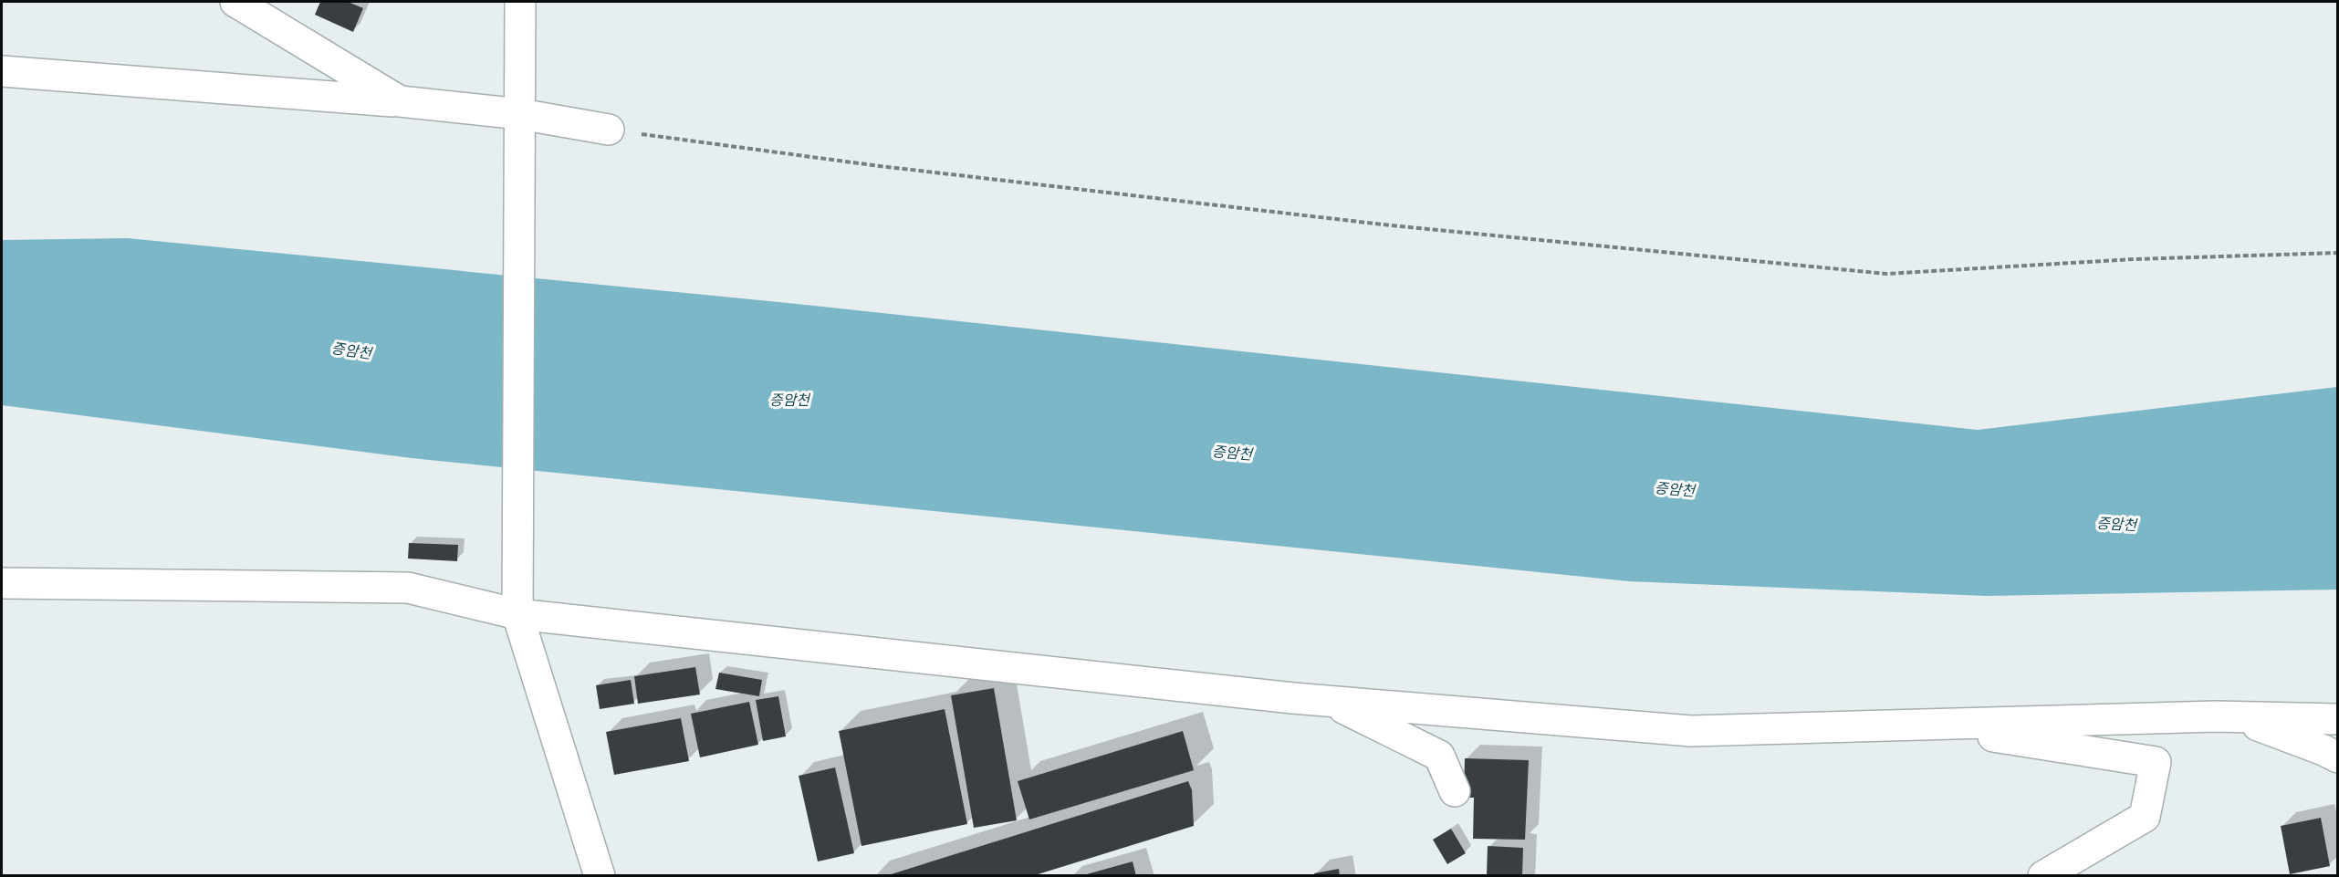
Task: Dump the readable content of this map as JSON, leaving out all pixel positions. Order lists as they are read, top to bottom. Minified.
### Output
{"water":["증암천"]}
